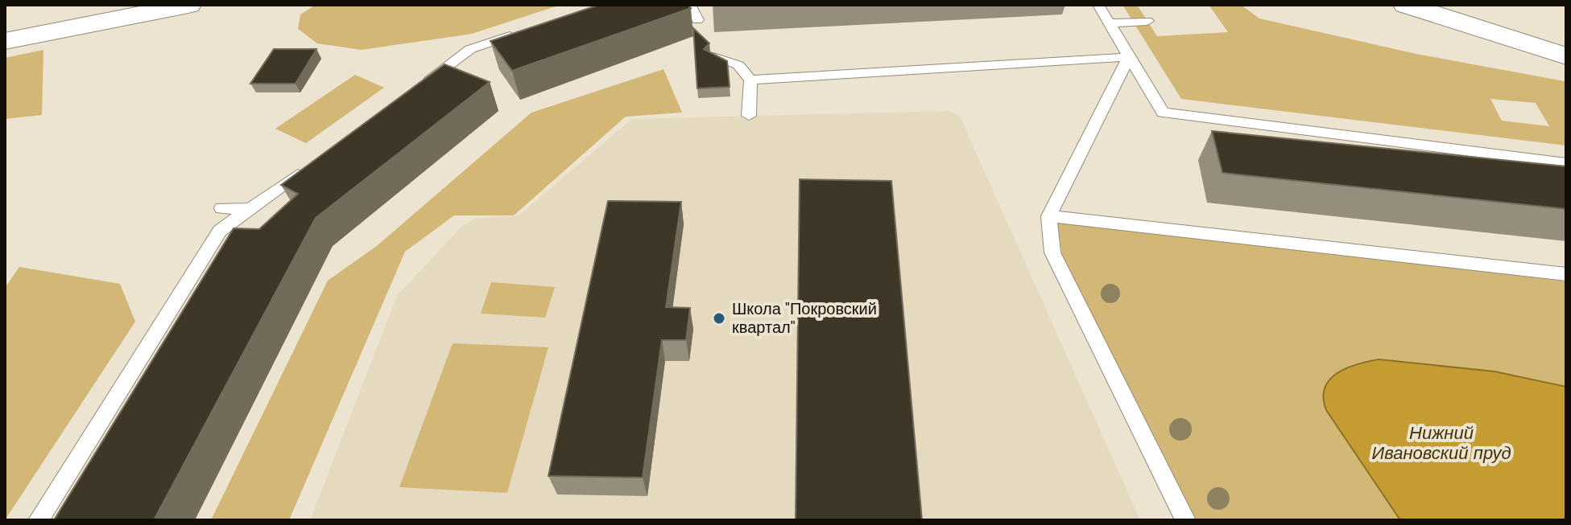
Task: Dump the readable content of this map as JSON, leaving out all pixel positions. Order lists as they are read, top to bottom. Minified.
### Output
{"water":["Нижний Ивановский пруд"],"places":["Школа \"Покровский квартал\""]}
